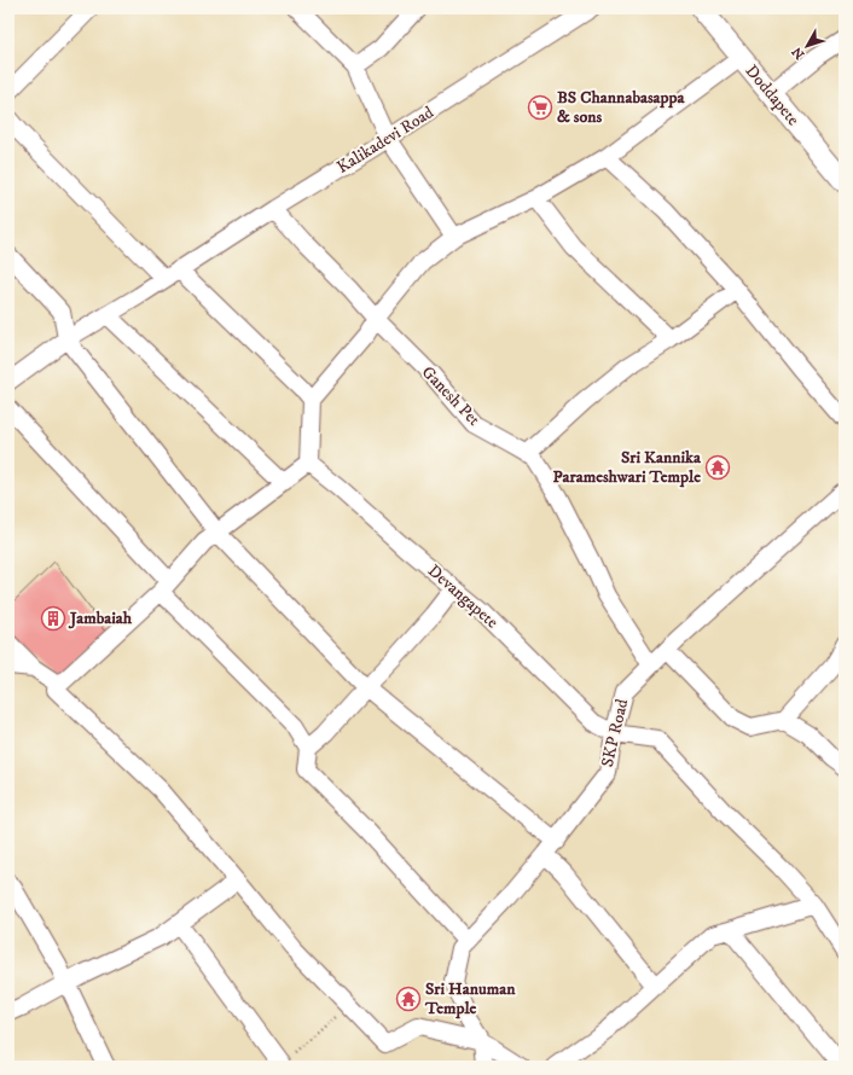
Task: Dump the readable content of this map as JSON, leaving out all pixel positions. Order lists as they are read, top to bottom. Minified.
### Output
{"streets":{"street":["Doddapete","Kalikadevi Road","Ganesh Pet","Devangapete","SKP Road"]},"crossings":[["Kalikadevi Road","Ganesh Pet"],["Ganesh Pet","SKP Road"],["Devangapete","SKP Road"]],"places":{"supermarket":["BS Channabasappa & sons"],"temple":["Sri Kannika Parameshwari Temple","Sri Hanuman Temple"],"building":["Jambaiah"]},"north":"bottom left"}
